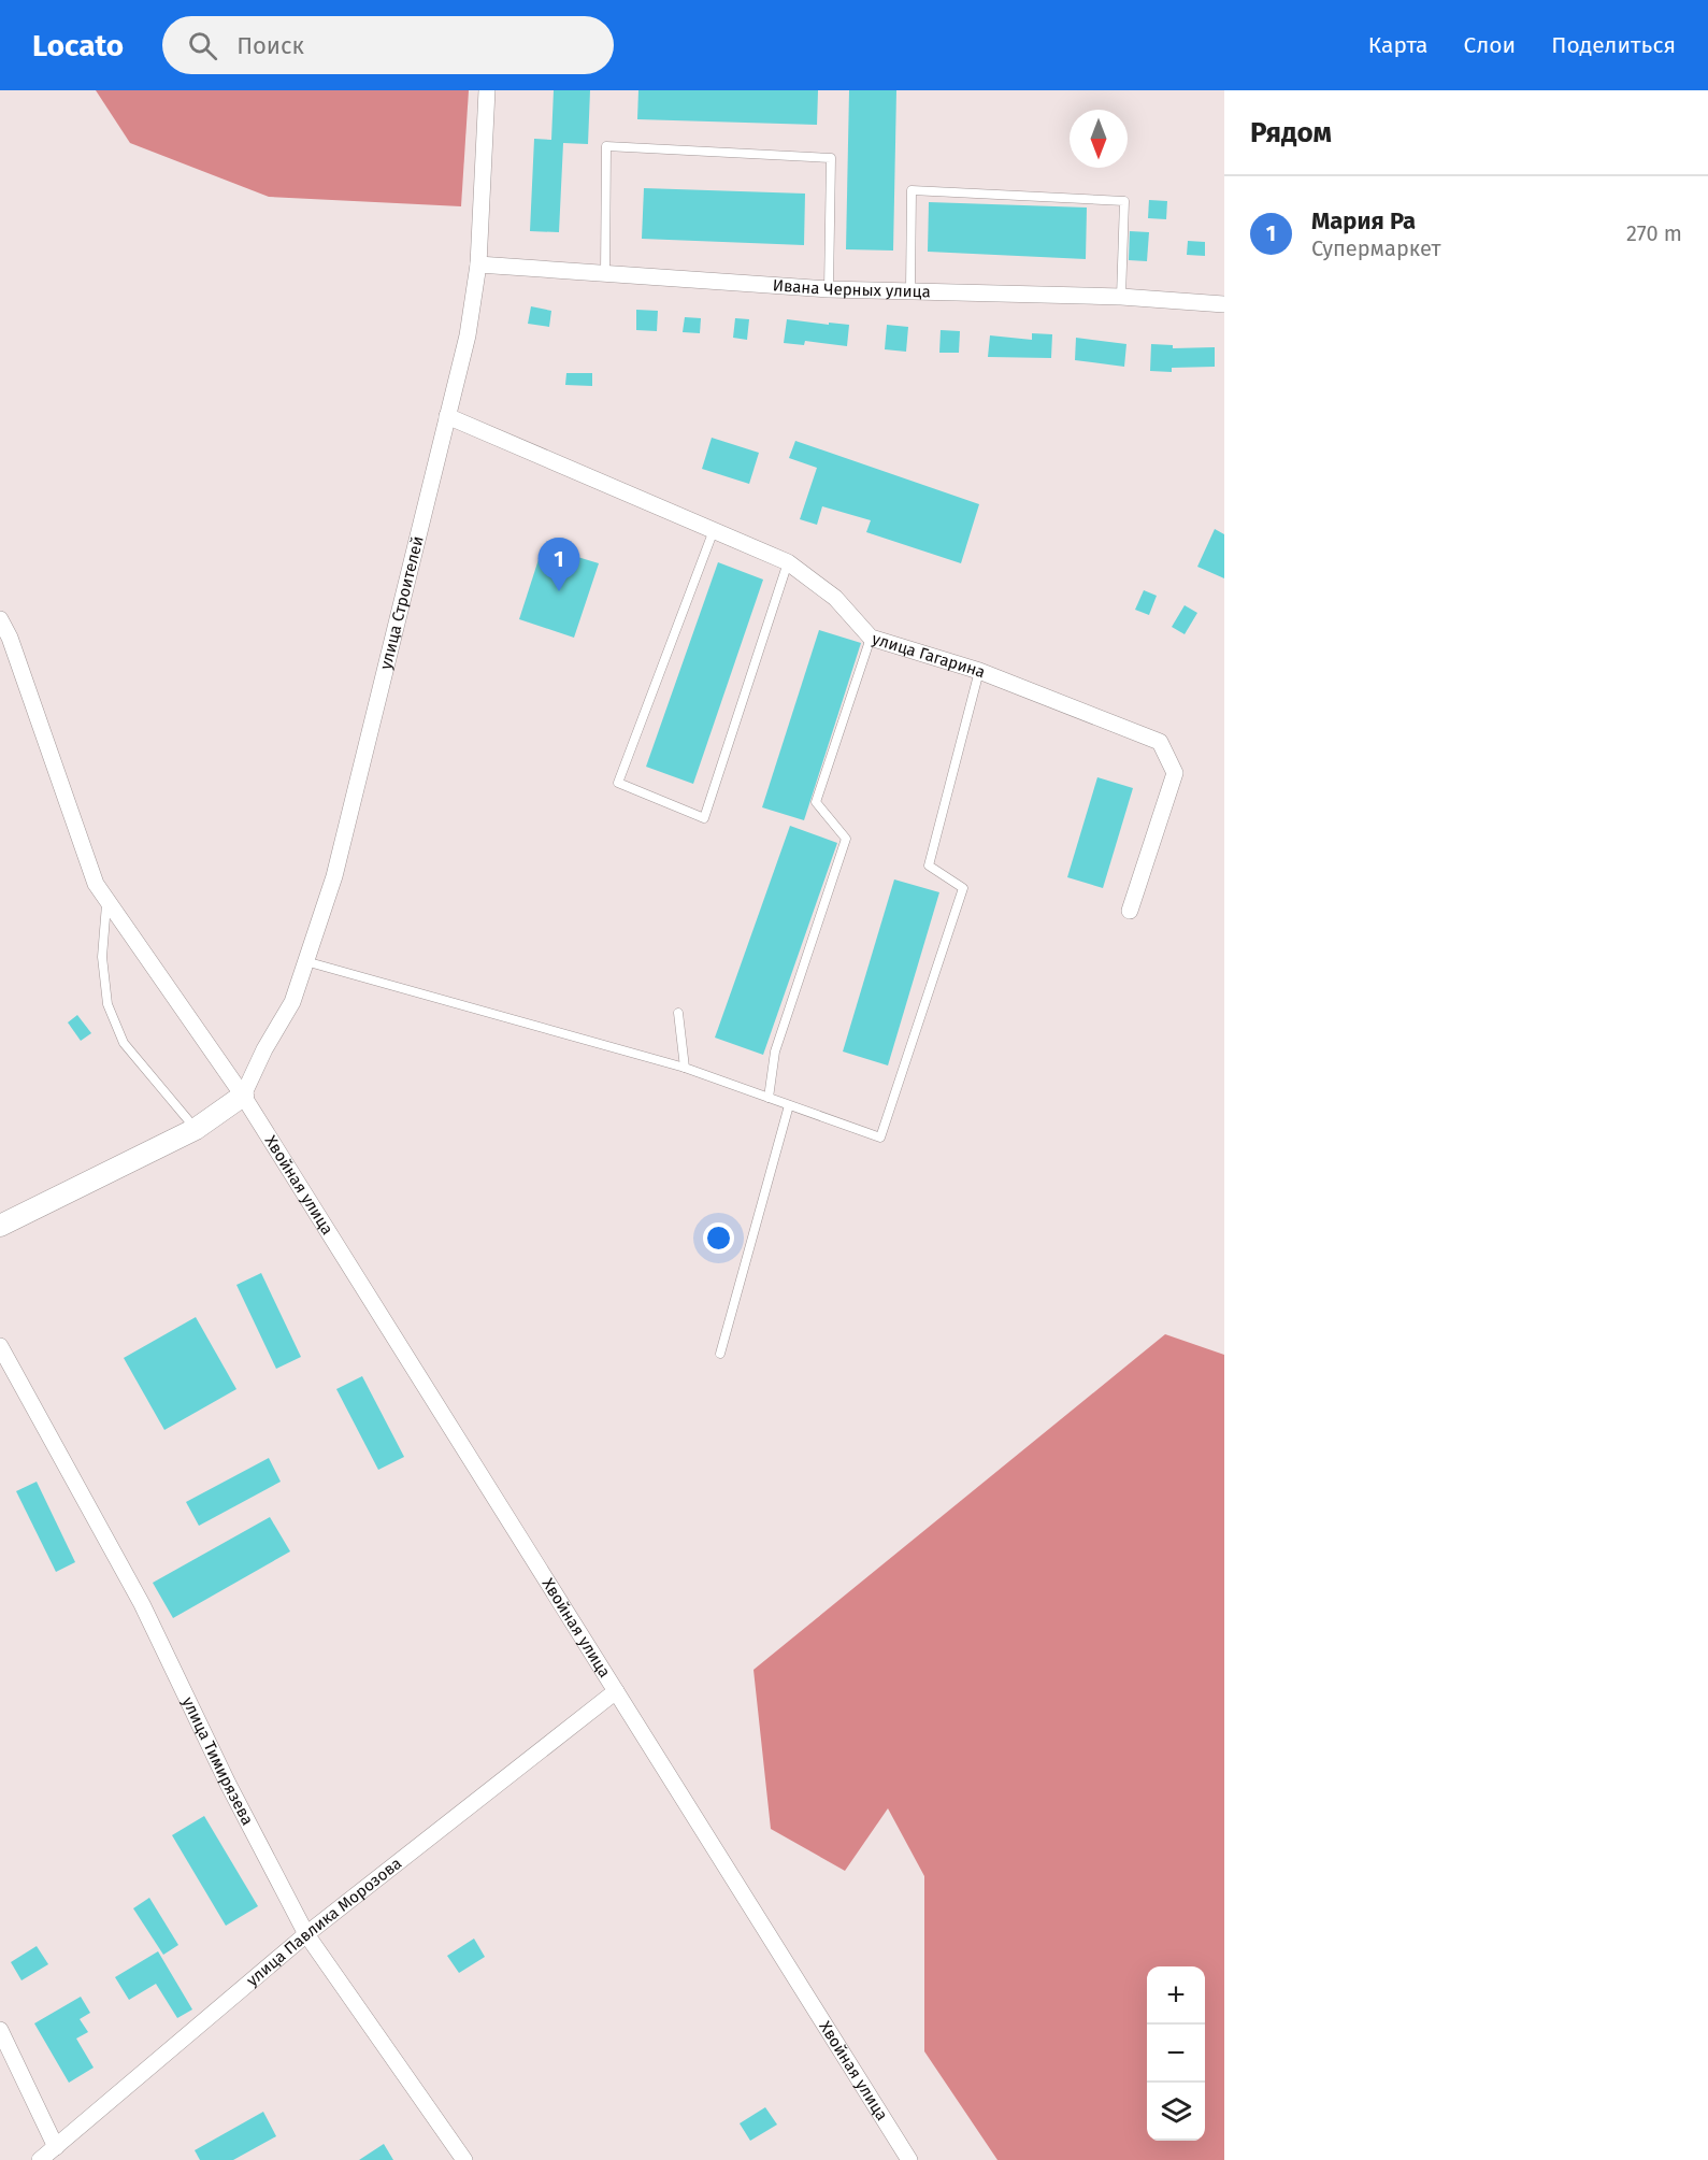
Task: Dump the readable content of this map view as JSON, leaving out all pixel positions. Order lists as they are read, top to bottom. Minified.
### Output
{"streets":{"street":["Ивана Черных улица","улица Строителей","улица Гагарина","Хвойная улица","улица Тимирязева","улица Павлика Морозова"]},"crossings":[["Ивана Черных улица","улица Строителей"],["улица Строителей","улица Гагарина"],["улица Строителей","Хвойная улица"],["Хвойная улица","улица Павлика Морозова"],["улица Тимирязева","улица Павлика Морозова"]],"north":"bottom","page":{"header":"Locato","search":"Поиск","nav":["Карта","Слои","Поделиться"],"heading":"Рядом","list":[{"mark":"1","name":"Мария Ра","note":"Супермаркет","value":"270 m"}],"pins":"1","map_buttons":["+","−"]}}
